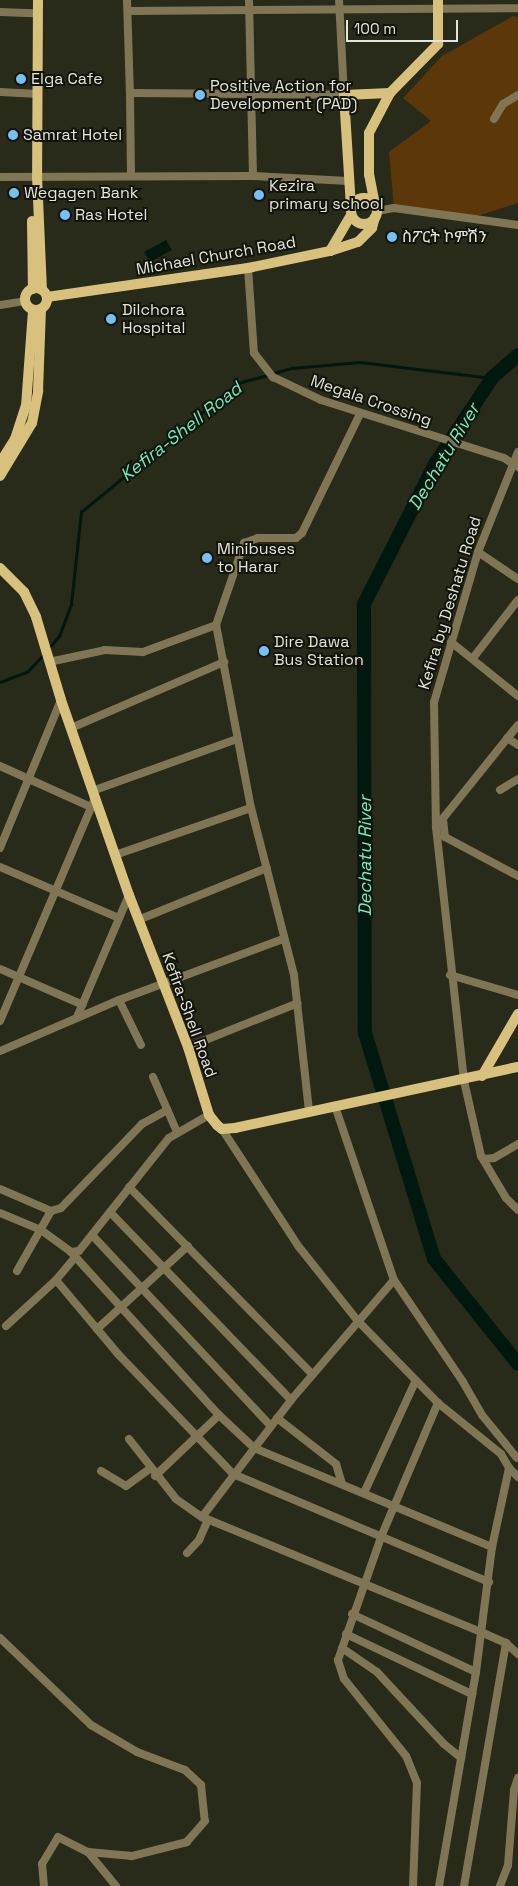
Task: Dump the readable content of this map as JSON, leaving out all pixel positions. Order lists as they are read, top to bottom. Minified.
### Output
{"streets":{"main road":["Michael Church Road","Kefira-Shell Road"],"street":["Megala Crossing","Kefira by Deshatu Road"]},"crossings":[["Michael Church Road","Megala Crossing"],["Megala Crossing","Kefira by Deshatu Road"]],"water":["Kefira-Shell Road","Dechatu River"],"places":["Elga Cafe","Positive Action for Development (PAD)","Samrat Hotel","Wegagen Bank","Kezira primary school","Ras Hotel","ስፖርት ኮምሽን","Dilchora Hospital","Minibuses to Harar","Dire Dawa Bus Station"],"scale_bar":"100 m"}
